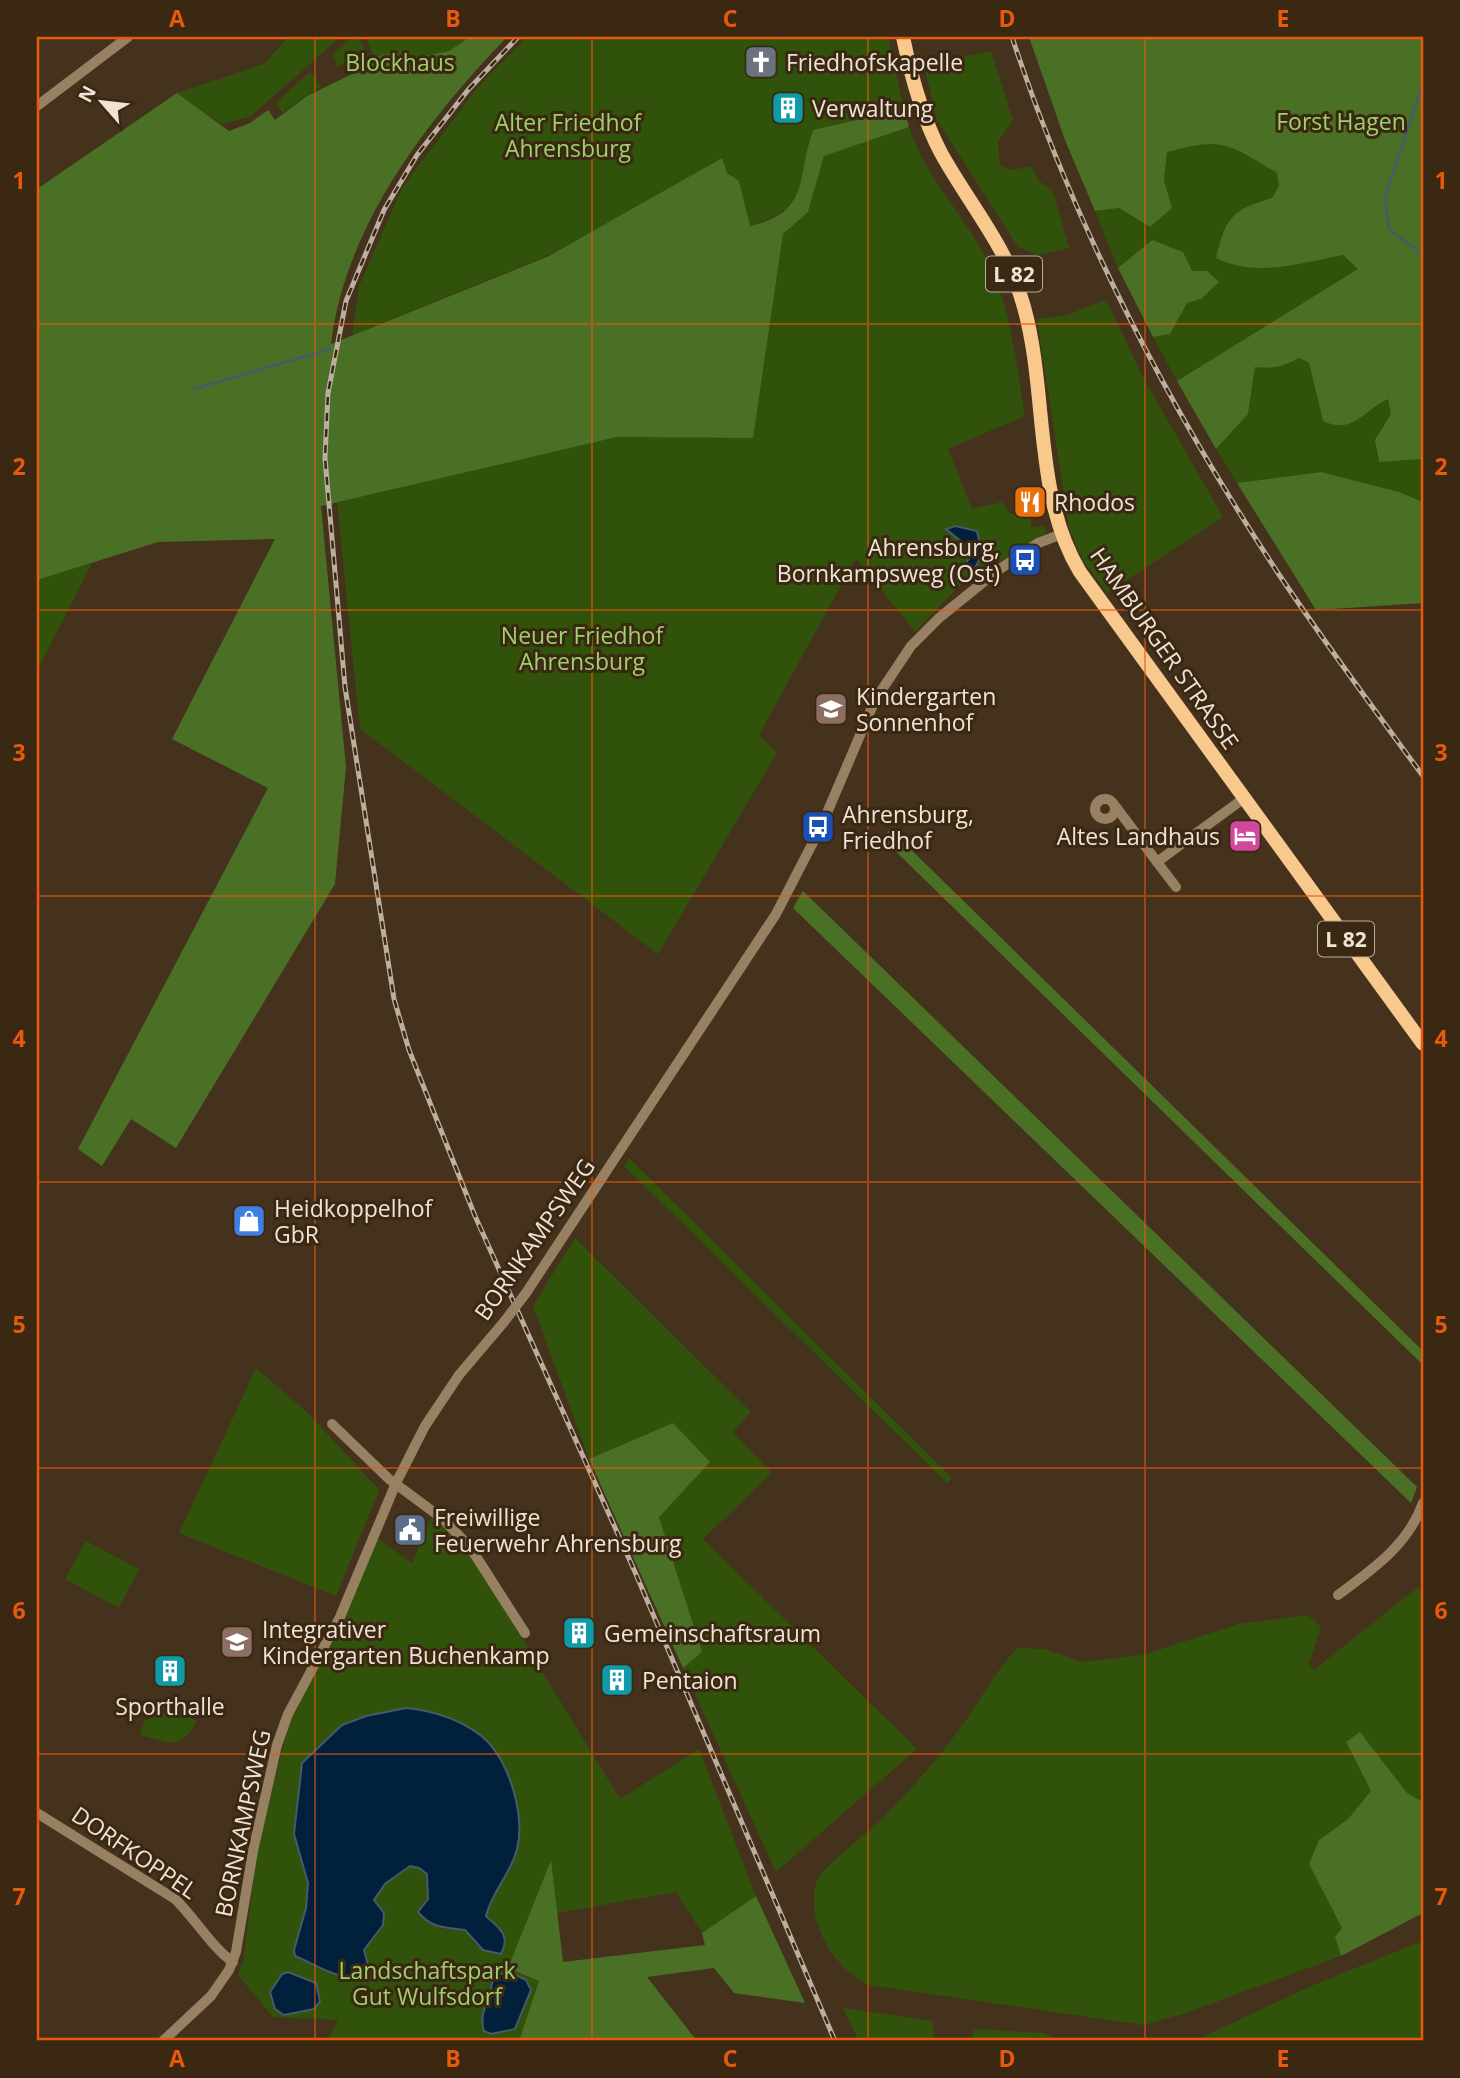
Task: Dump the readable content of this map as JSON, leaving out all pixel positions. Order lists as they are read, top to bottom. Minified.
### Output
{"streets":{"main road":["L 82","HAMBURGER STRASSE"],"street":["BORNKAMPSWEG","DORFKOPPEL"]},"crossings":[["HAMBURGER STRASSE","BORNKAMPSWEG"],["BORNKAMPSWEG","DORFKOPPEL"]],"parks":["Blockhaus","Forst Hagen","Alter Friedhof Ahrensburg","Neuer Friedhof Ahrensburg","Landschaftspark Gut Wulfsdorf"],"places":{"church":["Friedhofskapelle"],"building":["Verwaltung","Gemeinschaftsraum","Sporthalle","Pentaion"],"restaurant":["Rhodos"],"bus stop":["Ahrensburg, Bornkampsweg (Ost)","Ahrensburg, Friedhof"],"school or university":["Kindergarten Sonnenhof","Integrativer Kindergarten Buchenkamp"],"hotel":["Altes Landhaus"],"shop":["Heidkoppelhof GbR"],"public building":["Freiwillige Feuerwehr Ahrensburg"]},"north":"top left","grid":{"columns":["A","B","C","D","E"],"rows":["1","2","3","4","5","6","7"]}}
